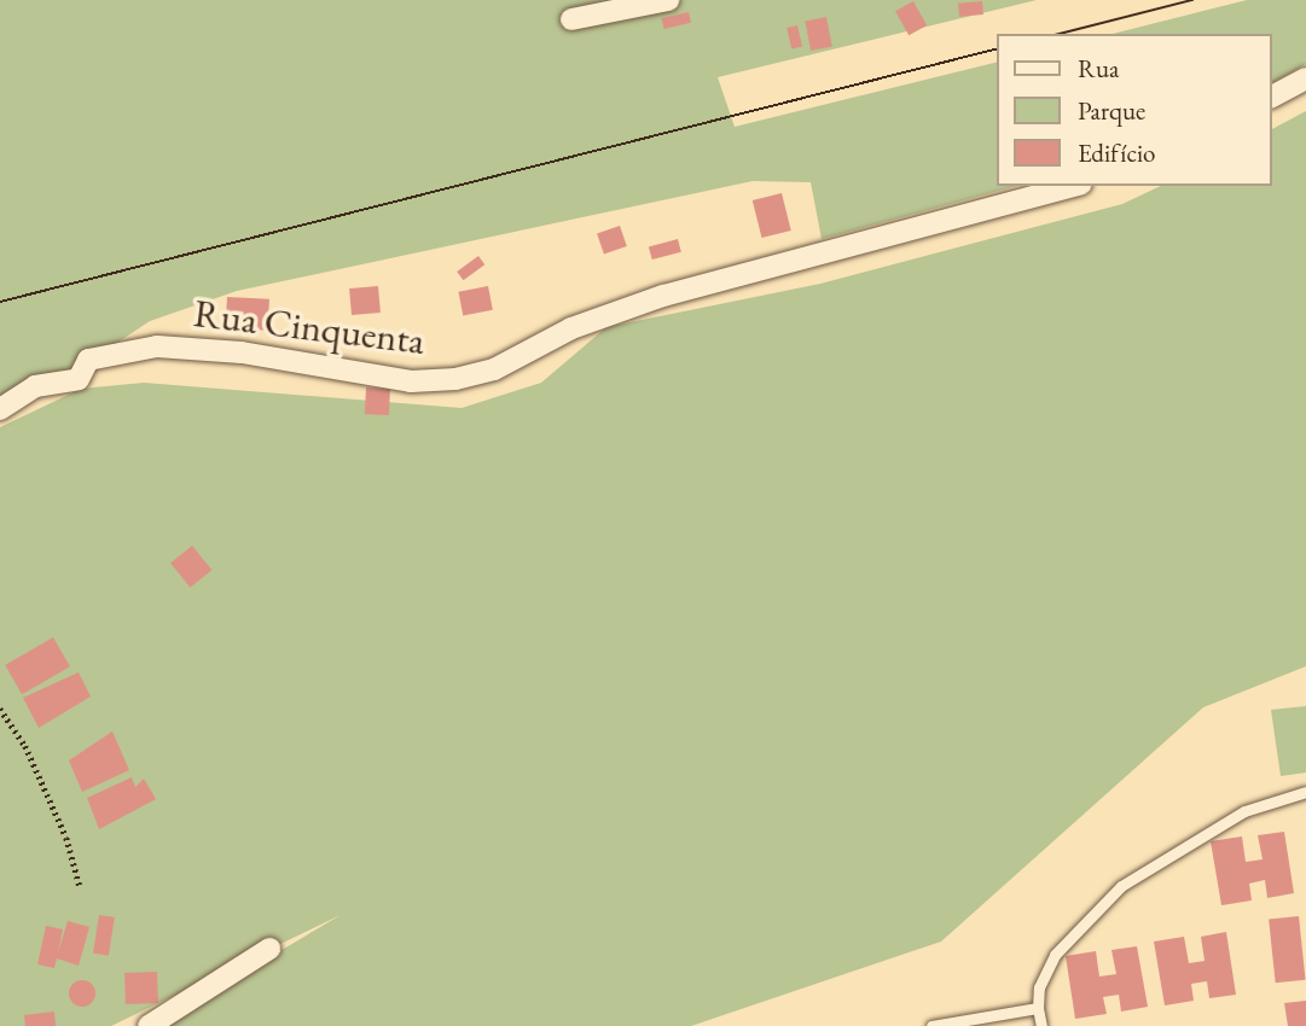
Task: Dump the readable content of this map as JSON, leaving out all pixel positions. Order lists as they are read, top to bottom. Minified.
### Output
{"streets":{"street":["Rua Cinquenta"]},"legend":["Rua","Parque","Edifício"]}
